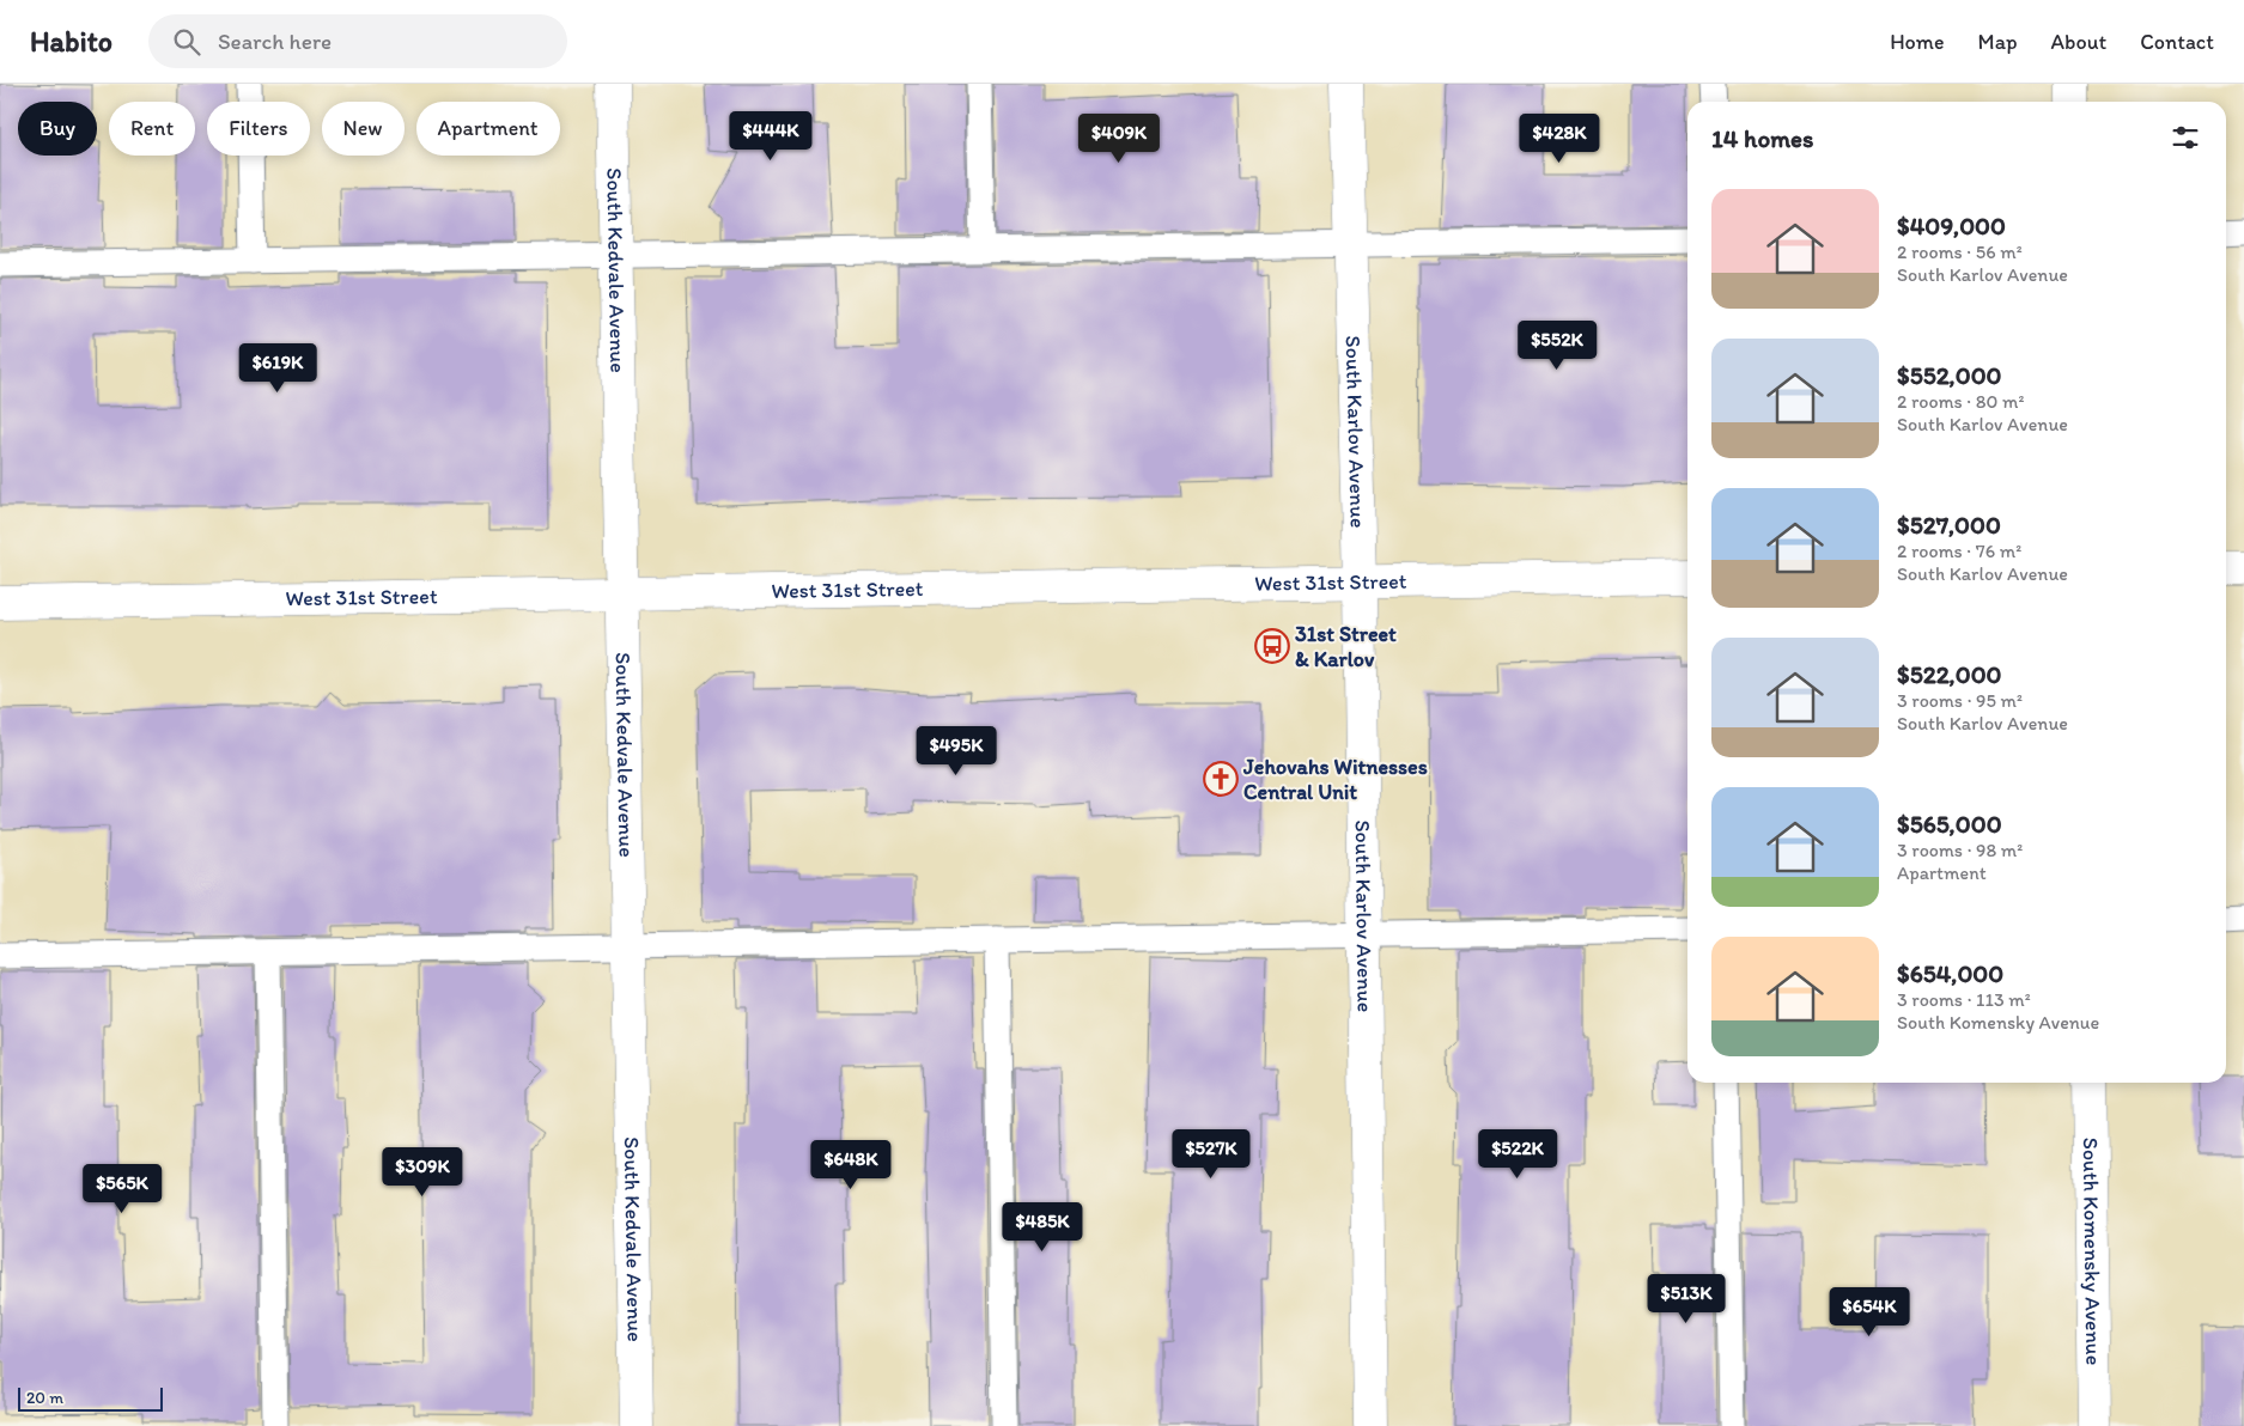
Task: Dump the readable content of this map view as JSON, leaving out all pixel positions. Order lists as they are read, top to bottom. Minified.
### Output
{"streets":{"street":["South Kedvale Avenue","South Karlov Avenue","West 31st Street","South Komensky Avenue"]},"crossings":[["South Kedvale Avenue","West 31st Street"],["South Karlov Avenue","West 31st Street"]],"places":{"bus stop":["31st Street & Karlov"],"church":["Jehovahs Witnesses Central Unit"]},"scale_bar":"20 m","page":{"header":"Habito","search":"Search here","nav":["Home","Map","About","Contact"],"chip":["Buy","Rent","Filters","New","Apartment"],"heading":"14 homes","price":["$444K","$409K","$428K","$552K","$619K","$495K","$527K","$522K","$648K","$309K","$565K","$485K","$513K","$654K"],"list":[{"name":"$409,000","note":"2 rooms · 56 m² · South Karlov Avenue"},{"name":"$552,000","note":"2 rooms · 80 m² · South Karlov Avenue"},{"name":"$527,000","note":"2 rooms · 76 m² · South Karlov Avenue"},{"name":"$522,000","note":"3 rooms · 95 m² · South Karlov Avenue"},{"name":"$565,000","note":"3 rooms · 98 m² · Apartment"},{"name":"$654,000","note":"3 rooms · 113 m² · South Komensky Avenue"}],"scale":"20 m"}}
